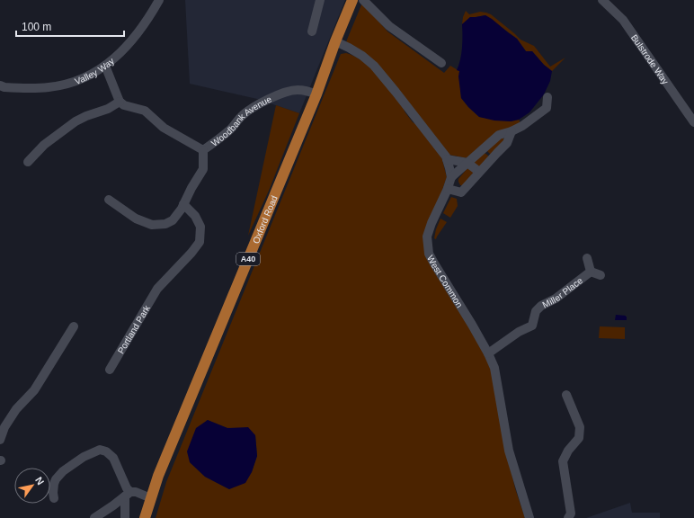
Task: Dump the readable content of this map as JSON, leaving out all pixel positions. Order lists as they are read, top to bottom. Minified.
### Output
{"streets":{"main road":["Oxford Road","A40"],"street":["Bulstrode Way","Valley Way","Woodbank Avenue","West Common","Miller Place","Portland Park"]},"crossings":[["Woodbank Avenue","Oxford Road"],["West Common","Miller Place"]],"scale_bar":"100 m","north":"top right"}
